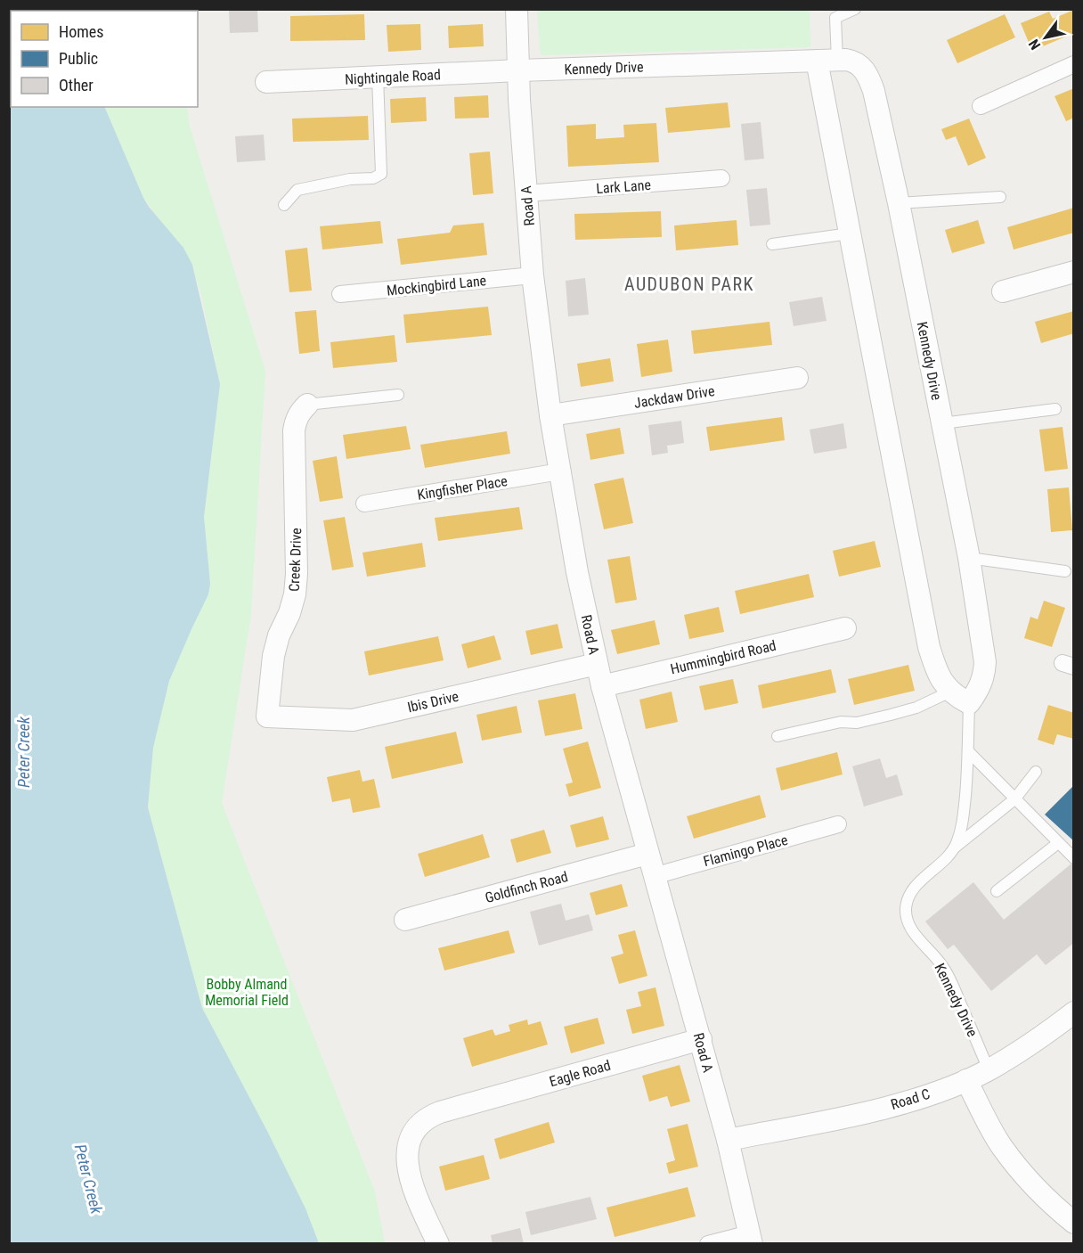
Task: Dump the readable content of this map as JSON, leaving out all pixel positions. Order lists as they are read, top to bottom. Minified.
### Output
{"streets":{"street":["Kennedy Drive","Nightingale Road","Lark Lane","Road A","Mockingbird Lane","Jackdaw Drive","Kingfisher Place","Creek Drive","Hummingbird Road","Ibis Drive","Flamingo Place","Goldfinch Road","Eagle Road","Road C"]},"crossings":[["Kennedy Drive","Nightingale Road"],["Kennedy Drive","Road A"],["Kennedy Drive","Road C"],["Nightingale Road","Road A"],["Lark Lane","Road A"],["Road A","Mockingbird Lane"],["Road A","Jackdaw Drive"],["Road A","Kingfisher Place"],["Road A","Hummingbird Road"],["Road A","Ibis Drive"],["Road A","Flamingo Place"],["Road A","Goldfinch Road"],["Road A","Eagle Road"],["Road A","Road C"],["Creek Drive","Ibis Drive"]],"districts":["AUDUBON PARK"],"water":["Peter Creek"],"parks":["Bobby Almand Memorial Field"],"legend":["Homes","Public","Other"],"north":"bottom left"}
